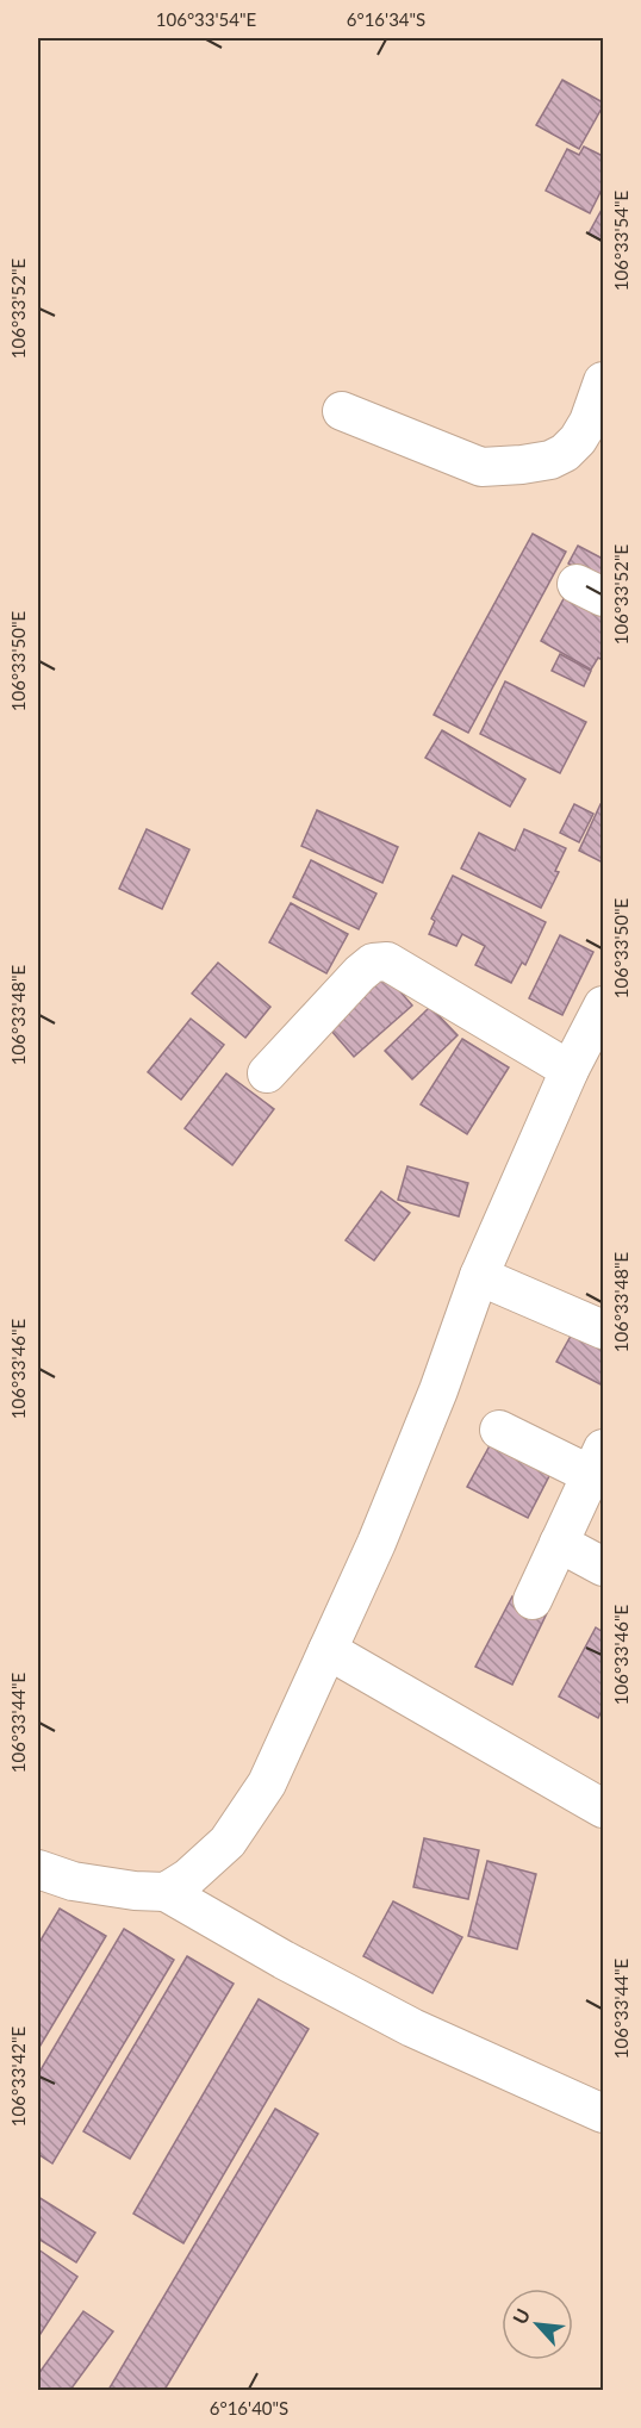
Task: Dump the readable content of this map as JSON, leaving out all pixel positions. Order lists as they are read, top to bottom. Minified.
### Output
{"north":"top left","coordinates":["106°33'54\"E","6°16'34\"S","106°33'52\"E","106°33'50\"E","106°33'48\"E","106°33'46\"E","106°33'44\"E","106°33'42\"E","6°16'40\"S"]}
